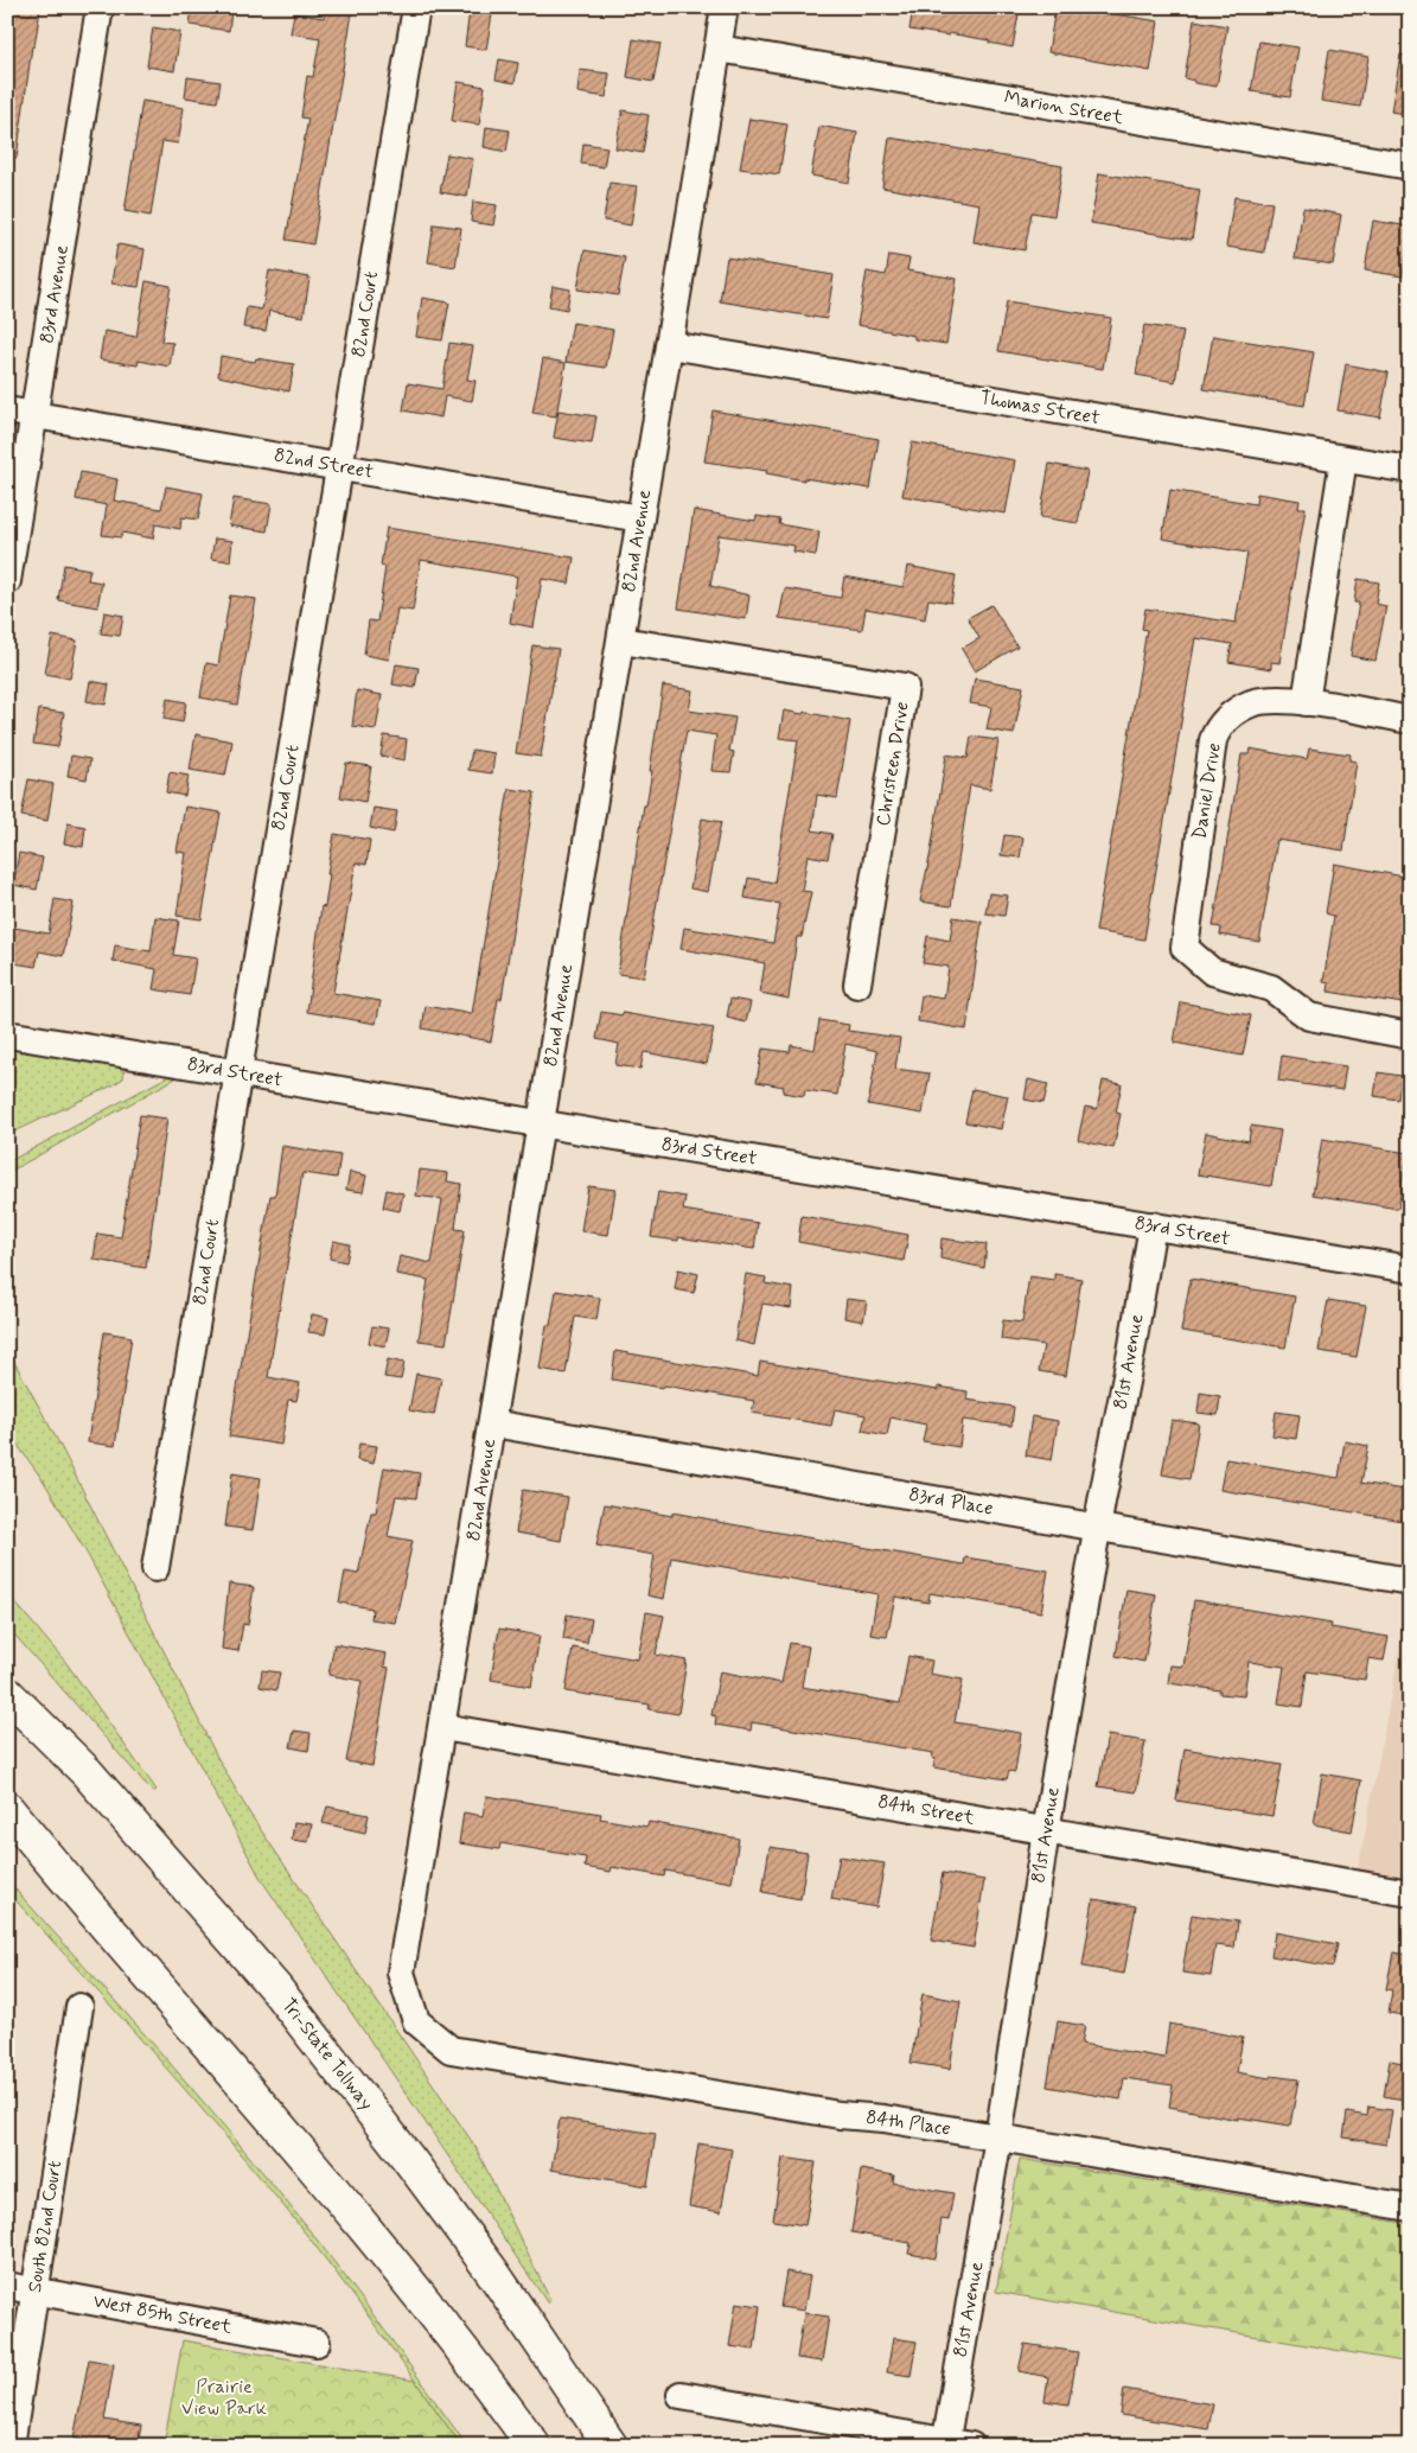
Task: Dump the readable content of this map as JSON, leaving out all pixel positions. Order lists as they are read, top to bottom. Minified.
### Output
{"streets":{"highway":["Tri-State Tollway"],"street":["Marion Street","83rd Avenue","82nd Court","Thomas Street","82nd Street","82nd Avenue","Christeen Drive","Daniel Drive","83rd Street","81st Avenue","83rd Place","84th Street","84th Place","South 82nd Court","West 85th Street"]},"crossings":[["Marion Street","82nd Avenue"],["83rd Avenue","82nd Street"],["82nd Court","82nd Street"],["82nd Court","83rd Street"],["Thomas Street","82nd Avenue"],["82nd Street","82nd Avenue"],["82nd Avenue","Christeen Drive"],["82nd Avenue","83rd Street"],["82nd Avenue","83rd Place"],["82nd Avenue","84th Street"],["82nd Avenue","84th Place"],["83rd Street","81st Avenue"],["81st Avenue","83rd Place"],["81st Avenue","84th Street"],["81st Avenue","84th Place"],["South 82nd Court","West 85th Street"]],"parks":["Prairie View Park"]}
